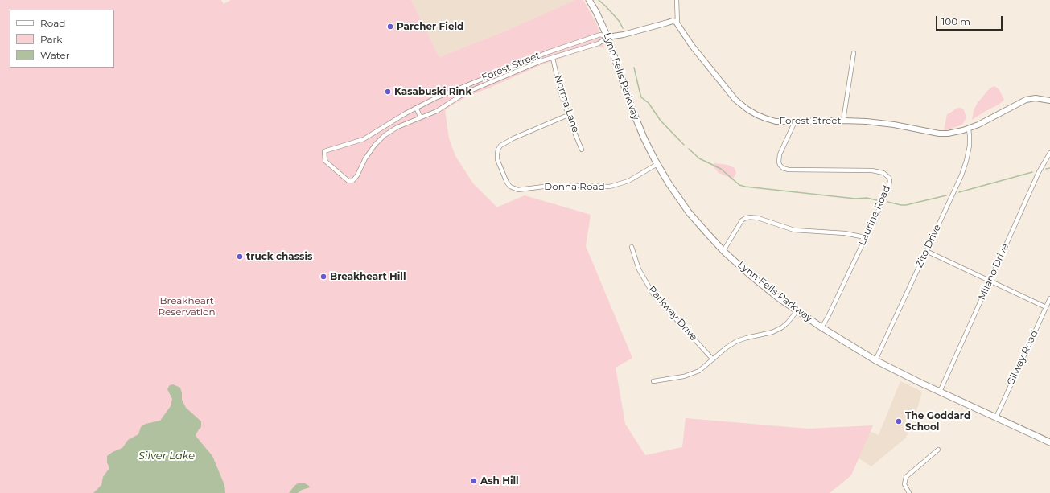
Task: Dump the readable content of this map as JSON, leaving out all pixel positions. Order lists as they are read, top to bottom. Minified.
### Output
{"streets":{"main road":["Lynn Fells Parkway"],"street":["Forest Street","Norma Lane","Donna Road","Laurine Road","Zito Drive","Milano Drive","Parkway Drive","Gilway Road"]},"crossings":[["Forest Street","Lynn Fells Parkway"],["Forest Street","Norma Lane"],["Forest Street","Laurine Road"],["Forest Street","Zito Drive"],["Lynn Fells Parkway","Donna Road"],["Lynn Fells Parkway","Laurine Road"],["Lynn Fells Parkway","Zito Drive"],["Lynn Fells Parkway","Milano Drive"],["Lynn Fells Parkway","Gilway Road"],["Norma Lane","Donna Road"]],"water":["Silver Lake"],"parks":["Breakheart Reservation"],"places":["Parcher Field","Kasabuski Rink","truck chassis","Breakheart Hill","The Goddard School","Ash Hill"],"legend":["Road","Park","Water"],"scale_bar":"100 m"}
